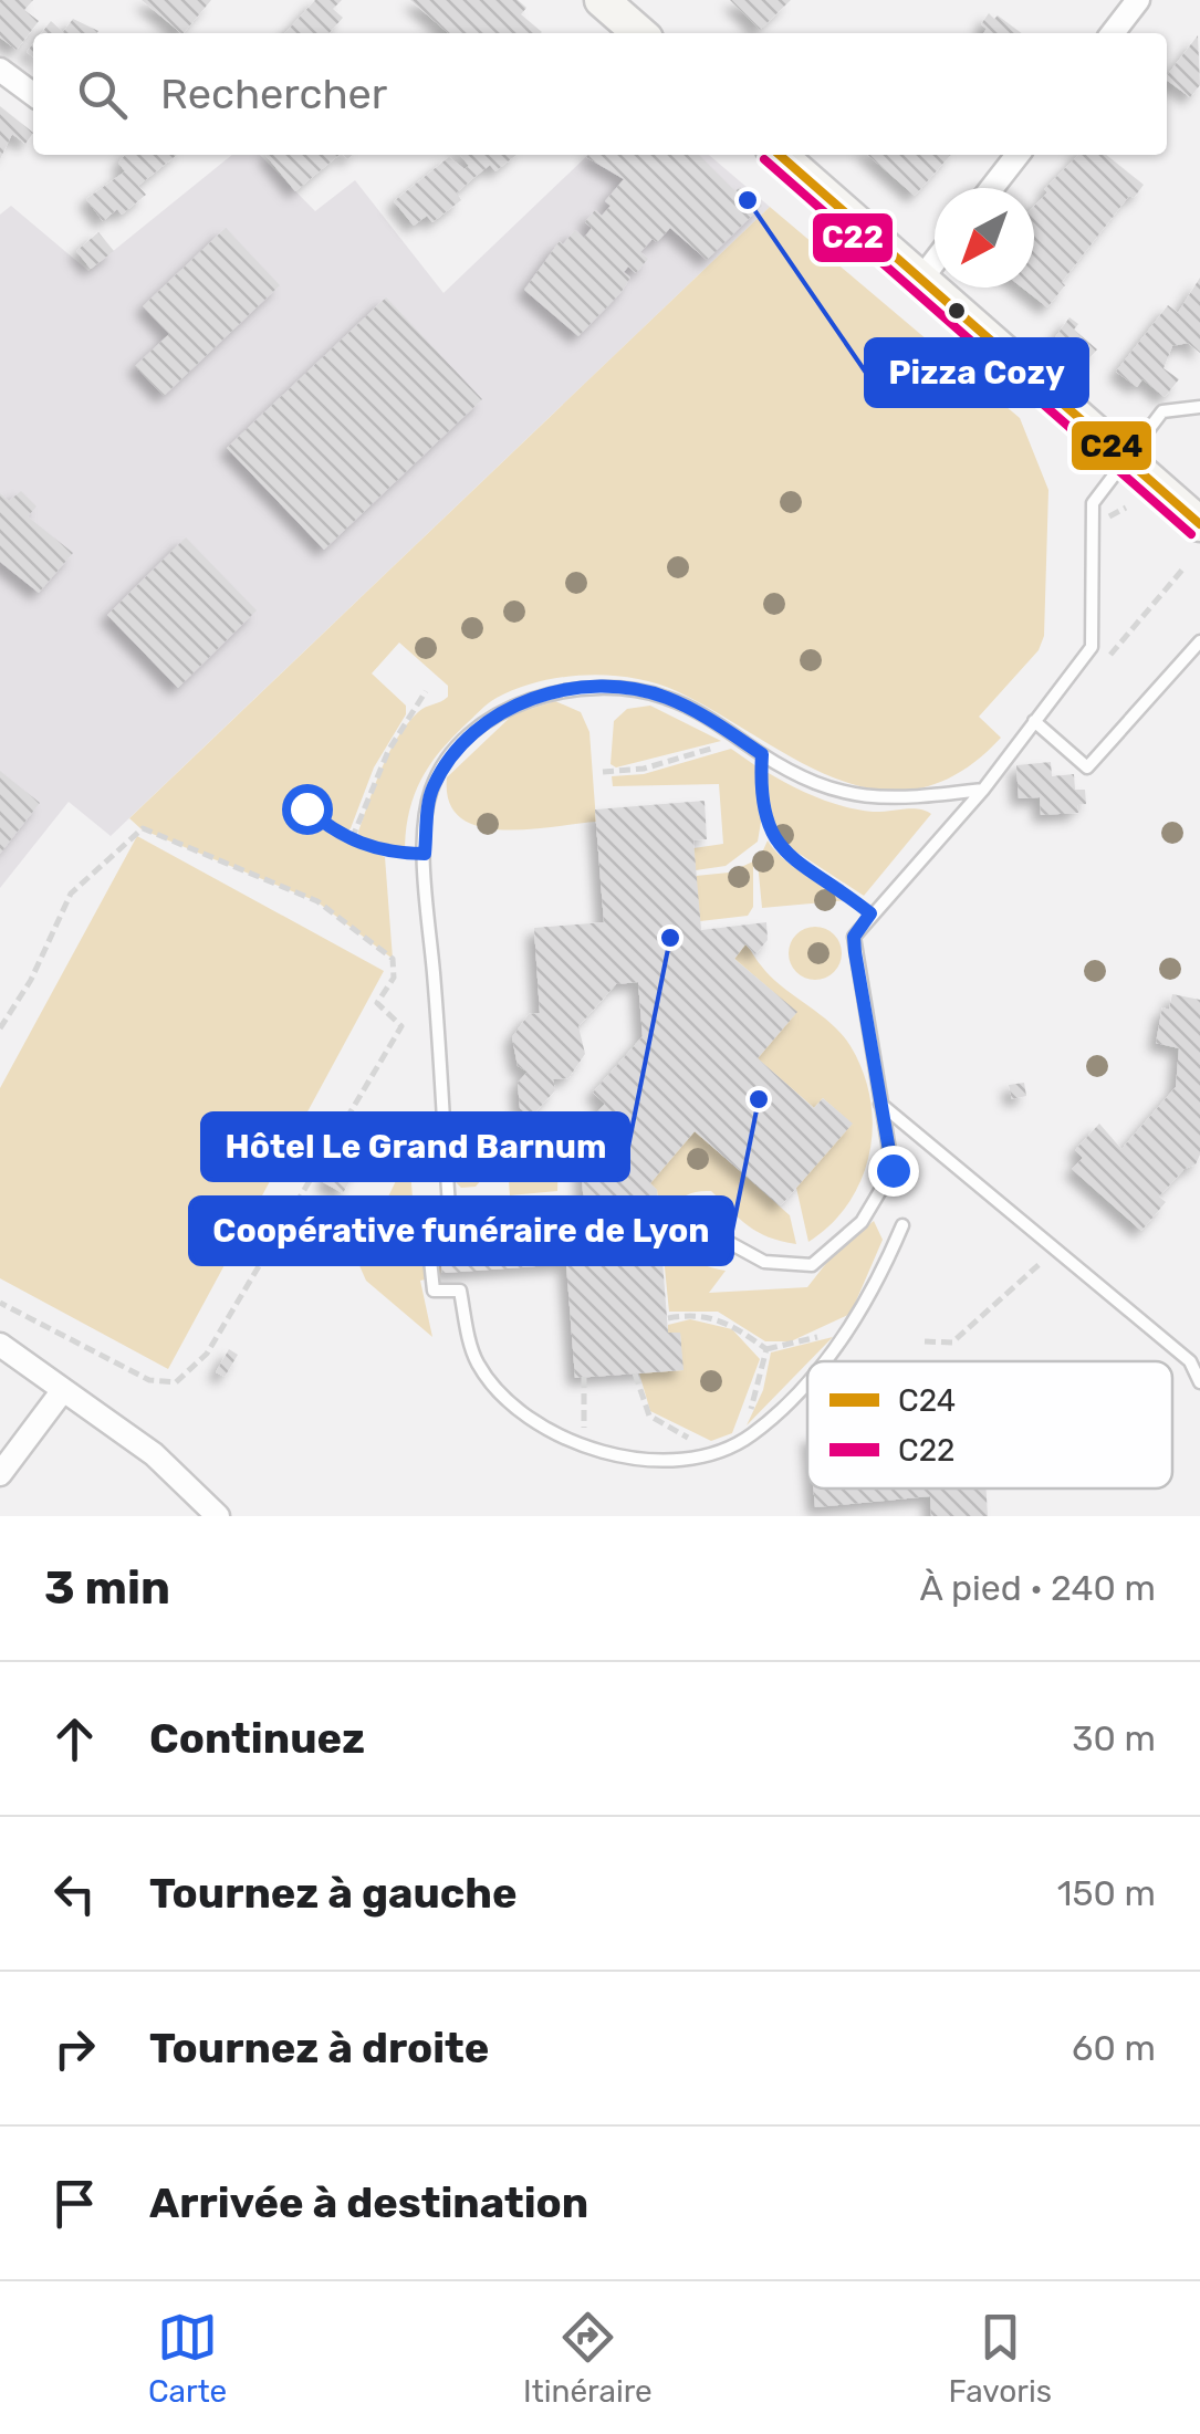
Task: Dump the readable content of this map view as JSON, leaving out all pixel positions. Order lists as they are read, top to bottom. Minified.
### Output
{"places":["Pizza Cozy","Hôtel Le Grand Barnum","Coopérative funéraire de Lyon"],"lines":["transit line C24","transit line C22"],"legend":["C24","C22"],"north":"bottom left","page":{"search":"Rechercher","heading":["3 min","À pied · 240 m"],"list":[["Continuez","30 m"],["Tournez à gauche","150 m"],["Tournez à droite","60 m"],"Arrivée à destination"],"nav":["Carte","Itinéraire","Favoris"]}}
